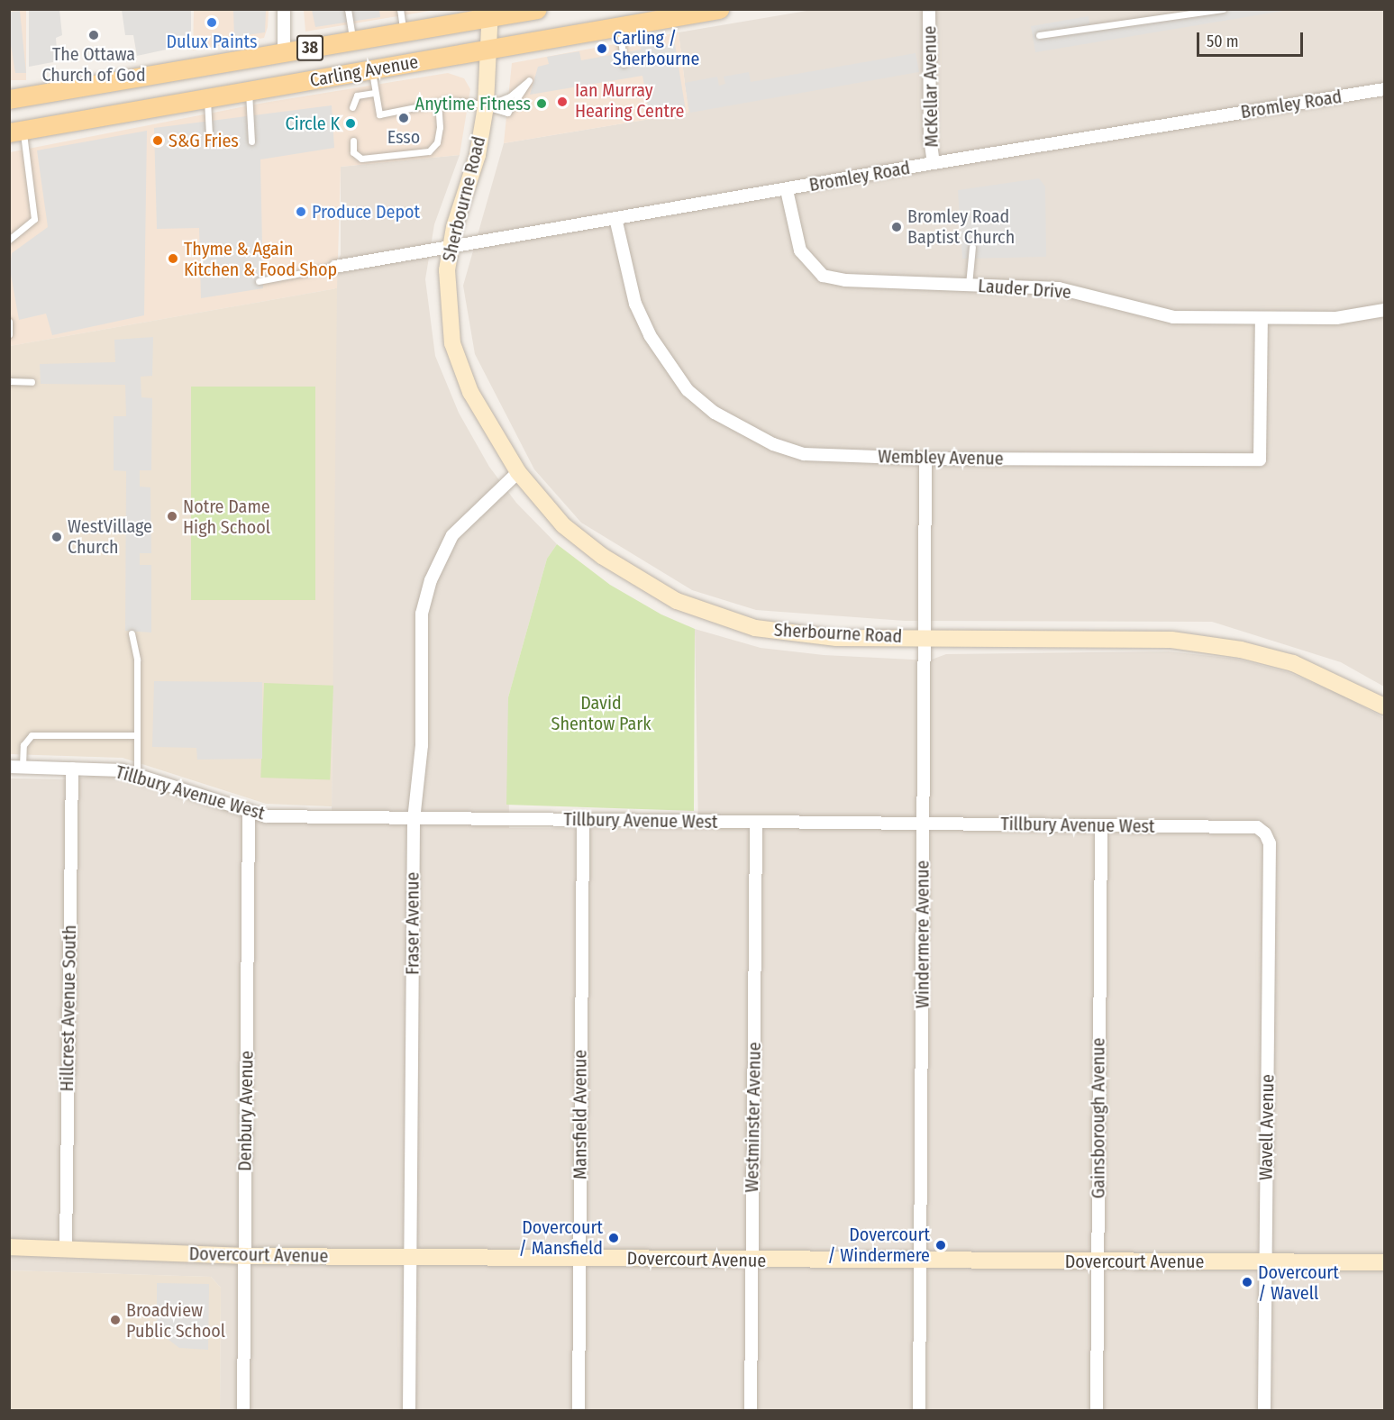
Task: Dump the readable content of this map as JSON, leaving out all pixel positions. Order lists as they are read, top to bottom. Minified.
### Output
{"streets":{"main road":["38","Carling Avenue"],"street":["McKellar Avenue","Bromley Road","Sherbourne Road","Lauder Drive","Wembley Avenue","Tillbury Avenue West","Fraser Avenue","Windermere Avenue","Hillcrest Avenue South","Denbury Avenue","Mansfield Avenue","Westminster Avenue","Gainsborough Avenue","Wavell Avenue","Dovercourt Avenue"]},"crossings":[["Carling Avenue","Sherbourne Road"],["McKellar Avenue","Bromley Road"],["Bromley Road","Sherbourne Road"],["Bromley Road","Lauder Drive"],["Bromley Road","Wembley Avenue"],["Sherbourne Road","Fraser Avenue"],["Sherbourne Road","Windermere Avenue"],["Lauder Drive","Wembley Avenue"],["Wembley Avenue","Windermere Avenue"],["Tillbury Avenue West","Fraser Avenue"],["Tillbury Avenue West","Windermere Avenue"],["Tillbury Avenue West","Hillcrest Avenue South"],["Tillbury Avenue West","Denbury Avenue"],["Tillbury Avenue West","Mansfield Avenue"],["Tillbury Avenue West","Westminster Avenue"],["Tillbury Avenue West","Gainsborough Avenue"],["Tillbury Avenue West","Wavell Avenue"],["Fraser Avenue","Dovercourt Avenue"],["Windermere Avenue","Dovercourt Avenue"],["Hillcrest Avenue South","Dovercourt Avenue"],["Denbury Avenue","Dovercourt Avenue"],["Mansfield Avenue","Dovercourt Avenue"],["Westminster Avenue","Dovercourt Avenue"],["Gainsborough Avenue","Dovercourt Avenue"],["Wavell Avenue","Dovercourt Avenue"]],"parks":["David Shentow Park"],"places":["Dulux Paints","The Ottawa Church of God","Carling / Sherbourne","Ian Murray Hearing Centre","Anytime Fitness","Esso","Circle K","S&G Fries","Produce Depot","Bromley Road Baptist Church","Thyme & Again Kitchen & Food Shop","Notre Dame High School","WestVillage Church","Dovercourt / Mansfield","Dovercourt / Windermere","Dovercourt / Wavell","Broadview Public School"],"scale_bar":"50 m"}
